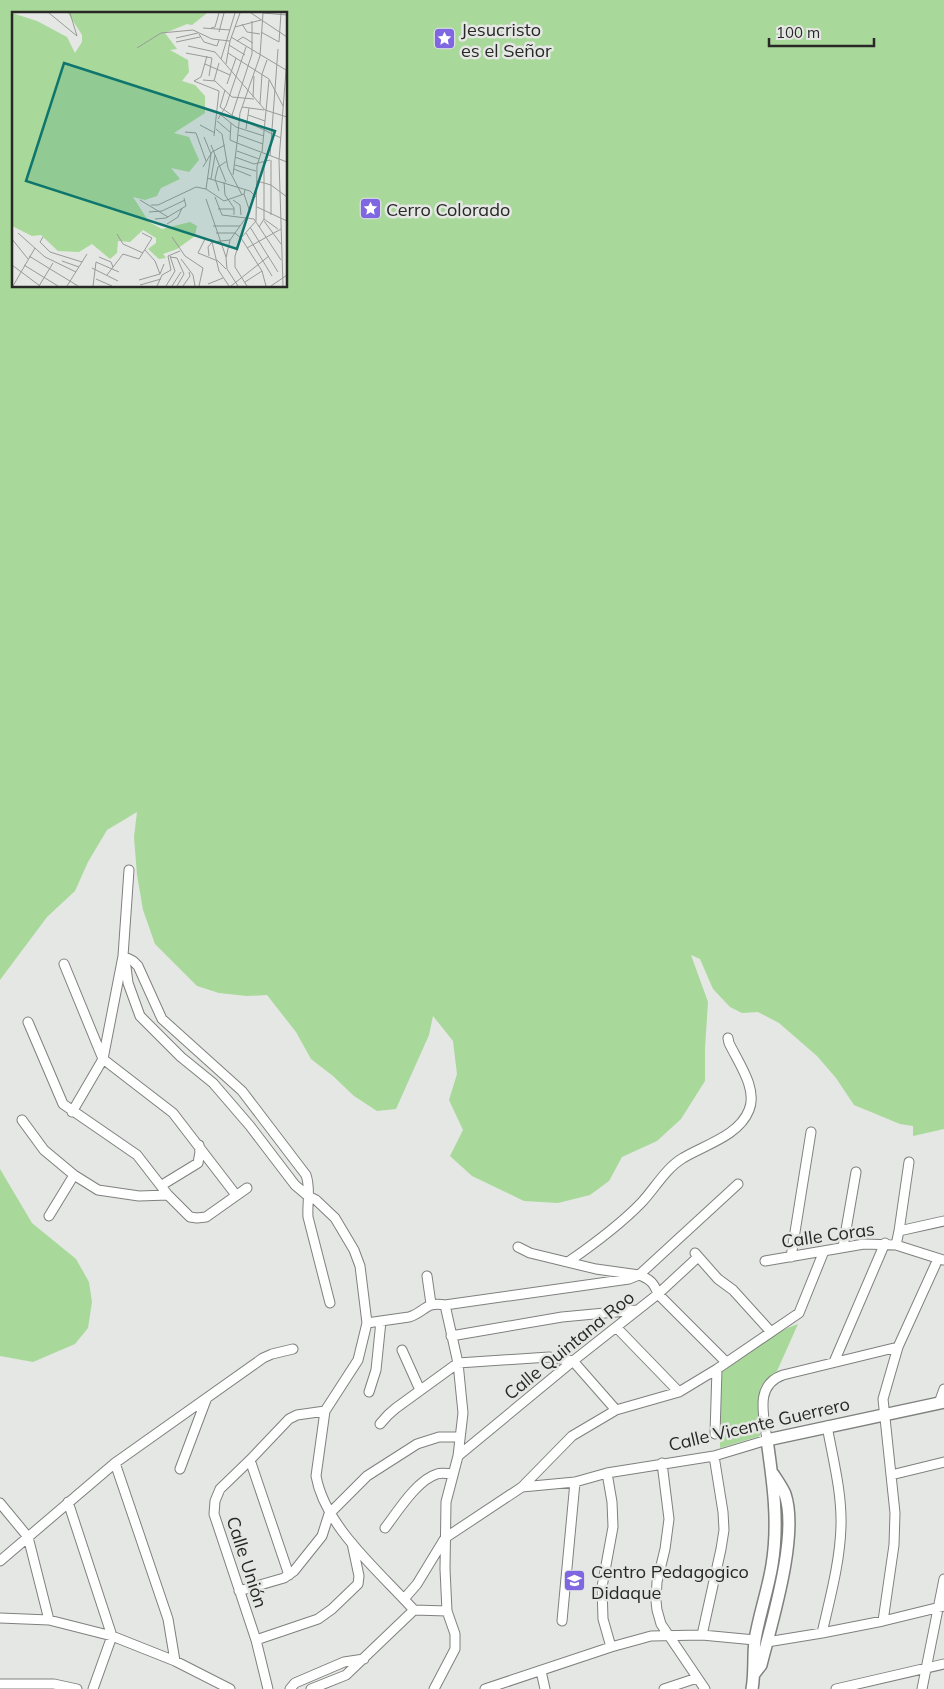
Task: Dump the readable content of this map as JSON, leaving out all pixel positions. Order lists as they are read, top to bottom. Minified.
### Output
{"streets":{"main road":["Calle Vicente Guerrero"],"street":["Calle Coras","Calle Quintana Roo","Calle Unión"]},"places":{"place":["Jesucristo es el Señor","Cerro Colorado"],"school or university":["Centro Pedagogico Didaque"]},"scale_bar":"100 m"}
